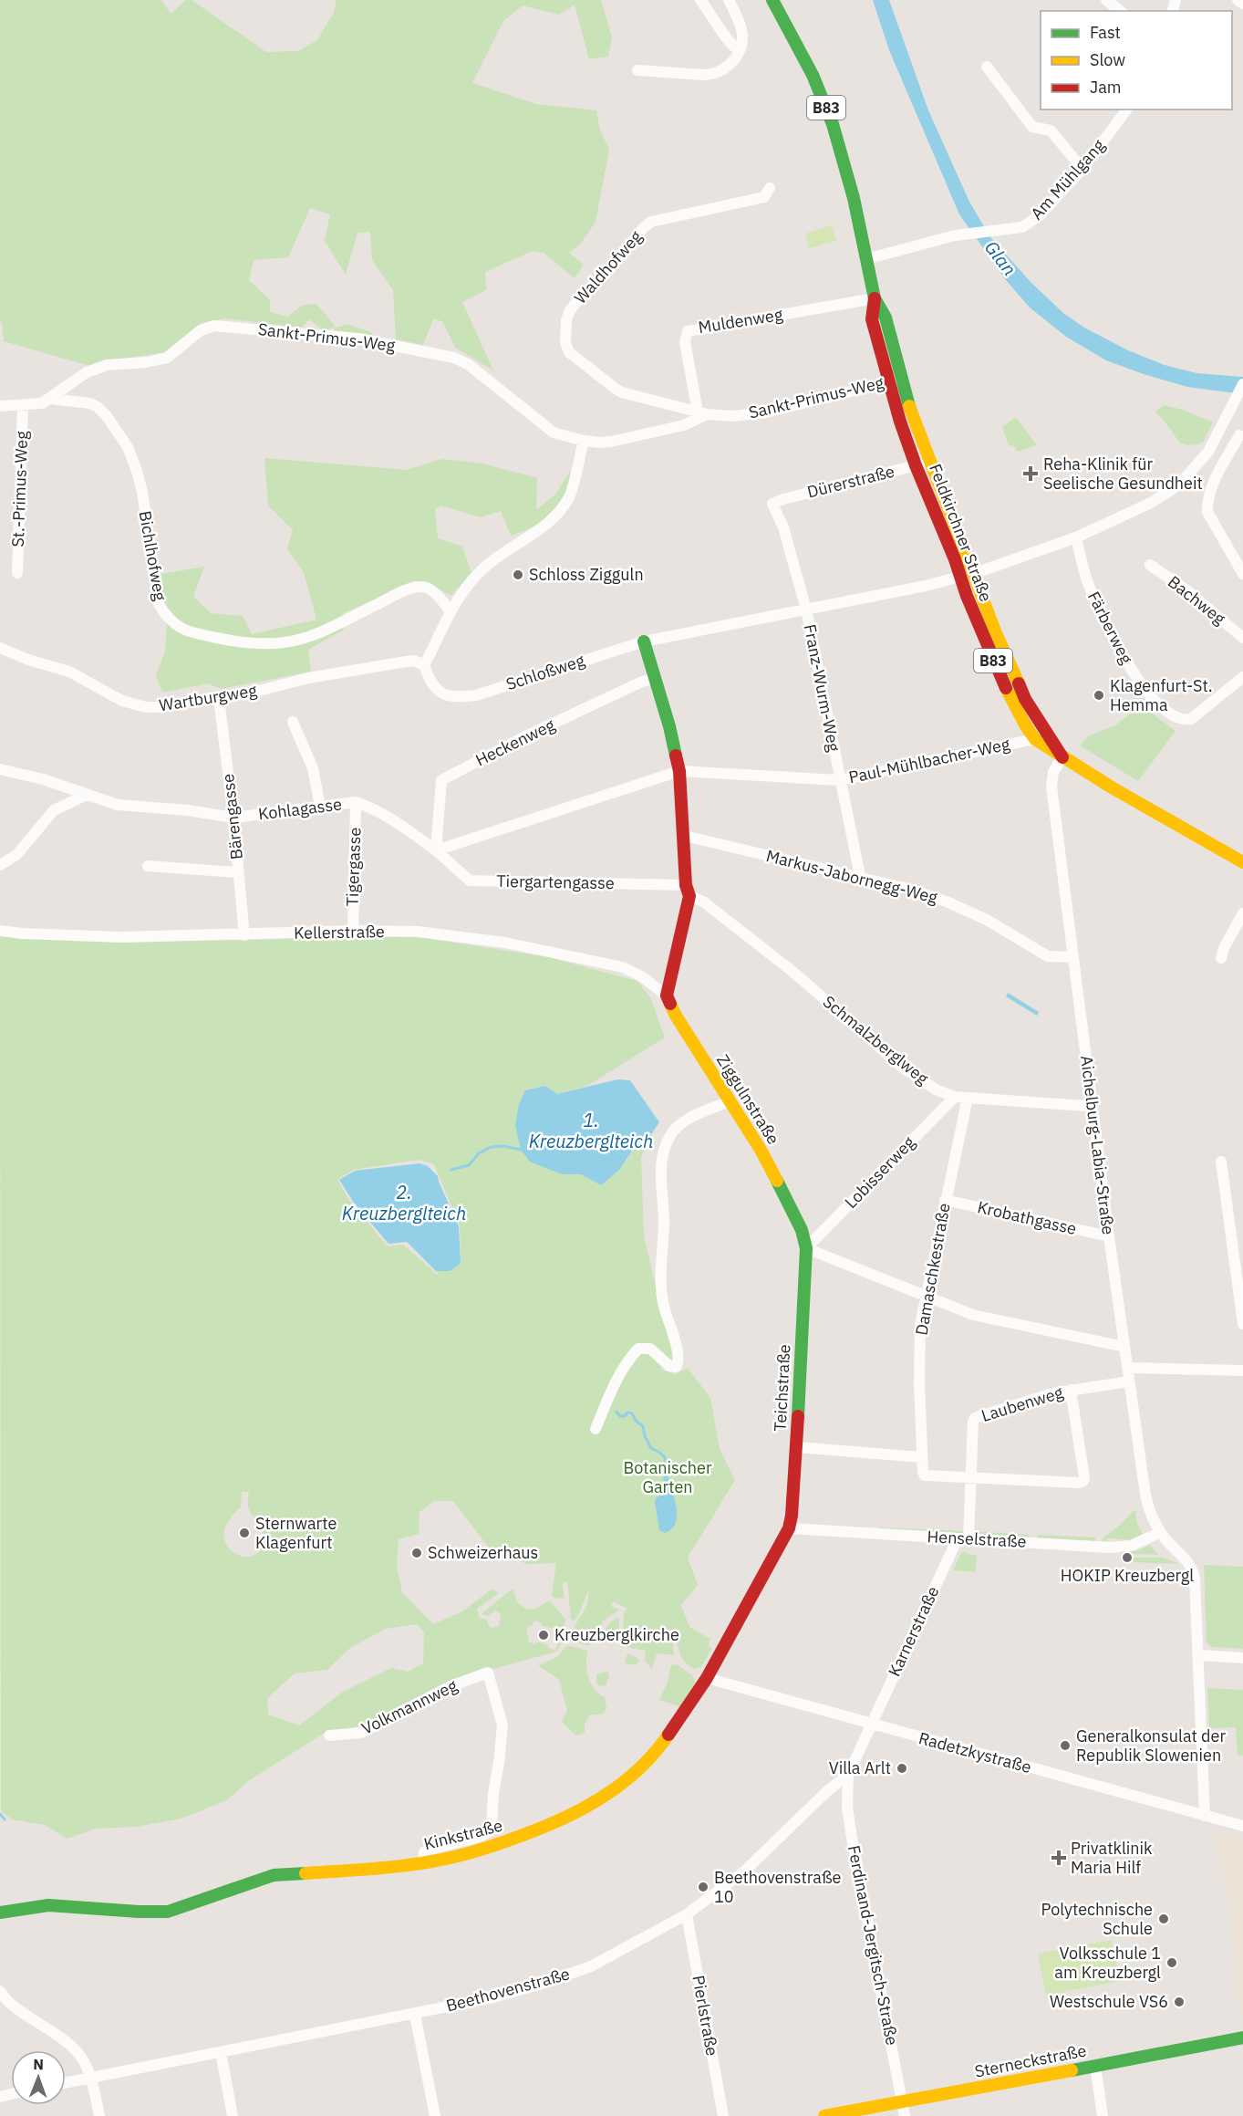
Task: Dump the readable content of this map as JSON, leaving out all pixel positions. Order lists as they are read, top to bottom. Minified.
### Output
{"streets":{"street":["B83","Am Mühlgang","Waldhofweg","Muldenweg","Sankt-Primus-Weg","Dürerstraße","St.-Primus-Weg","Feldkirchner Straße","Bichlhofweg","Bachweg","Färberweg","Schloßweg","Franz-Wurm-Weg","Wartburgweg","Heckenweg","Paul-Mühlbacher-Weg","Kohlagasse","Bärengasse","Tigergasse","Markus-Jabornegg-Weg","Tiergartengasse","Kellerstraße","Schmalzberglweg","Ziggulnstraße","Aichelburg-Labia-Straße","Lobisserweg","Krobathgasse","Damaschkestraße","Teichstraße","Laubenweg","Henselstraße","Karnerstraße","Volkmannweg","Radetzkystraße","Kinkstraße","Ferdinand-Jergitsch-Straße","Beethovenstraße","Pierlstraße","Sterneckstraße"]},"crossings":[["Am Mühlgang","Feldkirchner Straße"],["Waldhofweg","Muldenweg"],["Waldhofweg","Sankt-Primus-Weg"],["Muldenweg","Sankt-Primus-Weg"],["Muldenweg","Feldkirchner Straße"],["Sankt-Primus-Weg","St.-Primus-Weg"],["Sankt-Primus-Weg","Feldkirchner Straße"],["Sankt-Primus-Weg","Bichlhofweg"],["Dürerstraße","Feldkirchner Straße"],["Dürerstraße","Franz-Wurm-Weg"],["Feldkirchner Straße","Schloßweg"],["Feldkirchner Straße","Paul-Mühlbacher-Weg"],["Feldkirchner Straße","Aichelburg-Labia-Straße"],["Färberweg","Schloßweg"],["Schloßweg","Franz-Wurm-Weg"],["Schloßweg","Wartburgweg"],["Franz-Wurm-Weg","Paul-Mühlbacher-Weg"],["Franz-Wurm-Weg","Markus-Jabornegg-Weg"],["Wartburgweg","Bärengasse"],["Heckenweg","Kohlagasse"],["Heckenweg","Tiergartengasse"],["Kohlagasse","Bärengasse"],["Kohlagasse","Tigergasse"],["Kohlagasse","Tiergartengasse"],["Bärengasse","Kellerstraße"],["Tigergasse","Kellerstraße"],["Markus-Jabornegg-Weg","Aichelburg-Labia-Straße"],["Tiergartengasse","Schmalzberglweg"],["Kellerstraße","Ziggulnstraße"],["Schmalzberglweg","Aichelburg-Labia-Straße"],["Schmalzberglweg","Lobisserweg"],["Schmalzberglweg","Damaschkestraße"],["Ziggulnstraße","Lobisserweg"],["Ziggulnstraße","Teichstraße"],["Aichelburg-Labia-Straße","Krobathgasse"],["Aichelburg-Labia-Straße","Laubenweg"],["Aichelburg-Labia-Straße","Henselstraße"],["Aichelburg-Labia-Straße","Radetzkystraße"],["Lobisserweg","Teichstraße"],["Krobathgasse","Damaschkestraße"],["Damaschkestraße","Laubenweg"],["Teichstraße","Henselstraße"],["Teichstraße","Kinkstraße"],["Laubenweg","Henselstraße"],["Laubenweg","Karnerstraße"],["Henselstraße","Karnerstraße"],["Henselstraße","Kinkstraße"],["Karnerstraße","Radetzkystraße"],["Karnerstraße","Beethovenstraße"],["Volkmannweg","Kinkstraße"],["Radetzkystraße","Kinkstraße"],["Radetzkystraße","Beethovenstraße"],["Ferdinand-Jergitsch-Straße","Beethovenstraße"],["Ferdinand-Jergitsch-Straße","Sterneckstraße"],["Beethovenstraße","Pierlstraße"]],"water":["Glan","1. Kreuzberglteich","2. Kreuzberglteich"],"parks":["Botanischer Garten"],"places":{"health":["Reha-Klinik für Seelische Gesundheit","Privatklinik Maria Hilf"],"other":["Schloss Zigguln","Klagenfurt-St. Hemma","Sternwarte Klagenfurt","Schweizerhaus","HOKIP Kreuzbergl","Kreuzberglkirche","Generalkonsulat der Republik Slowenien","Villa Arlt","Beethovenstraße 10","Polytechnische Schule","Volksschule 1 am Kreuzbergl","Westschule VS6"]},"legend":["Fast","Slow","Jam"],"north":"top"}
